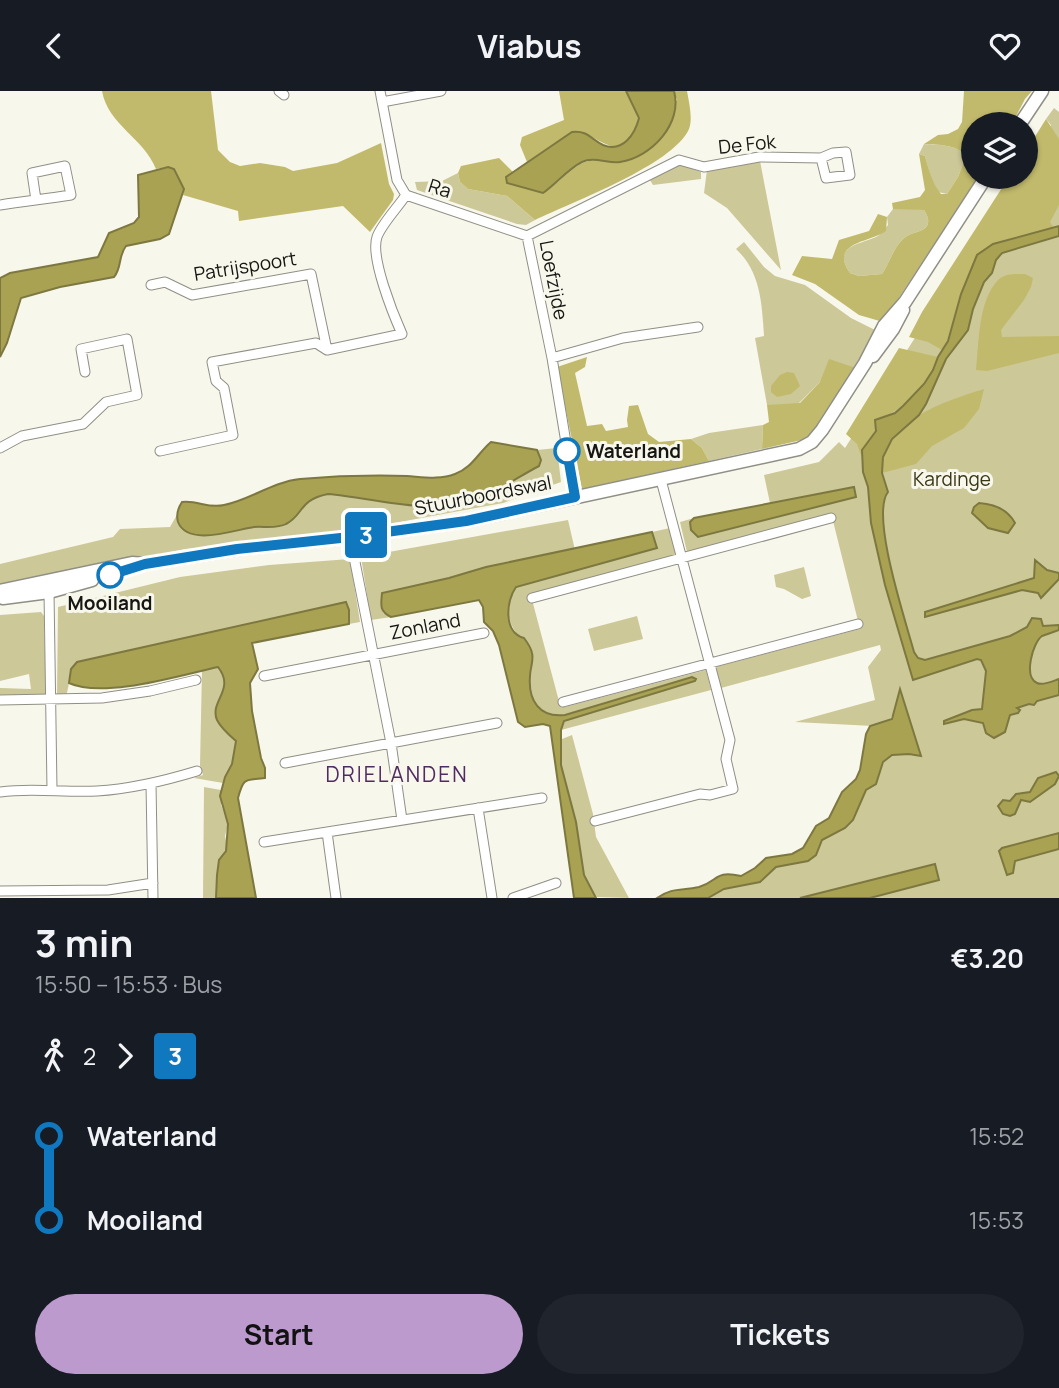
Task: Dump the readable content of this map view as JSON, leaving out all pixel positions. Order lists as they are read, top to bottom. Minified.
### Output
{"streets":{"street":["De Fok","Ra","Patrijspoort","Loefzijde","Stuurboordswal","Zonland"]},"crossings":[["De Fok","Loefzijde"],["Ra","Loefzijde"],["Loefzijde","Stuurboordswal"],["Stuurboordswal","Zonland"]],"districts":["DRIELANDEN"],"parks":["Kardinge"],"places":["Waterland","Mooiland"],"lines":["bus line 3"],"page":{"header":"Viabus","on_map":"3","heading":["3 min","15:50 – 15:53 · Bus","€3.20"],"legs":["2","3"],"list":[{"name":"Waterland","value":"15:52"},{"name":"Mooiland","value":"15:53"}],"buttons":["Start","Tickets"]}}
